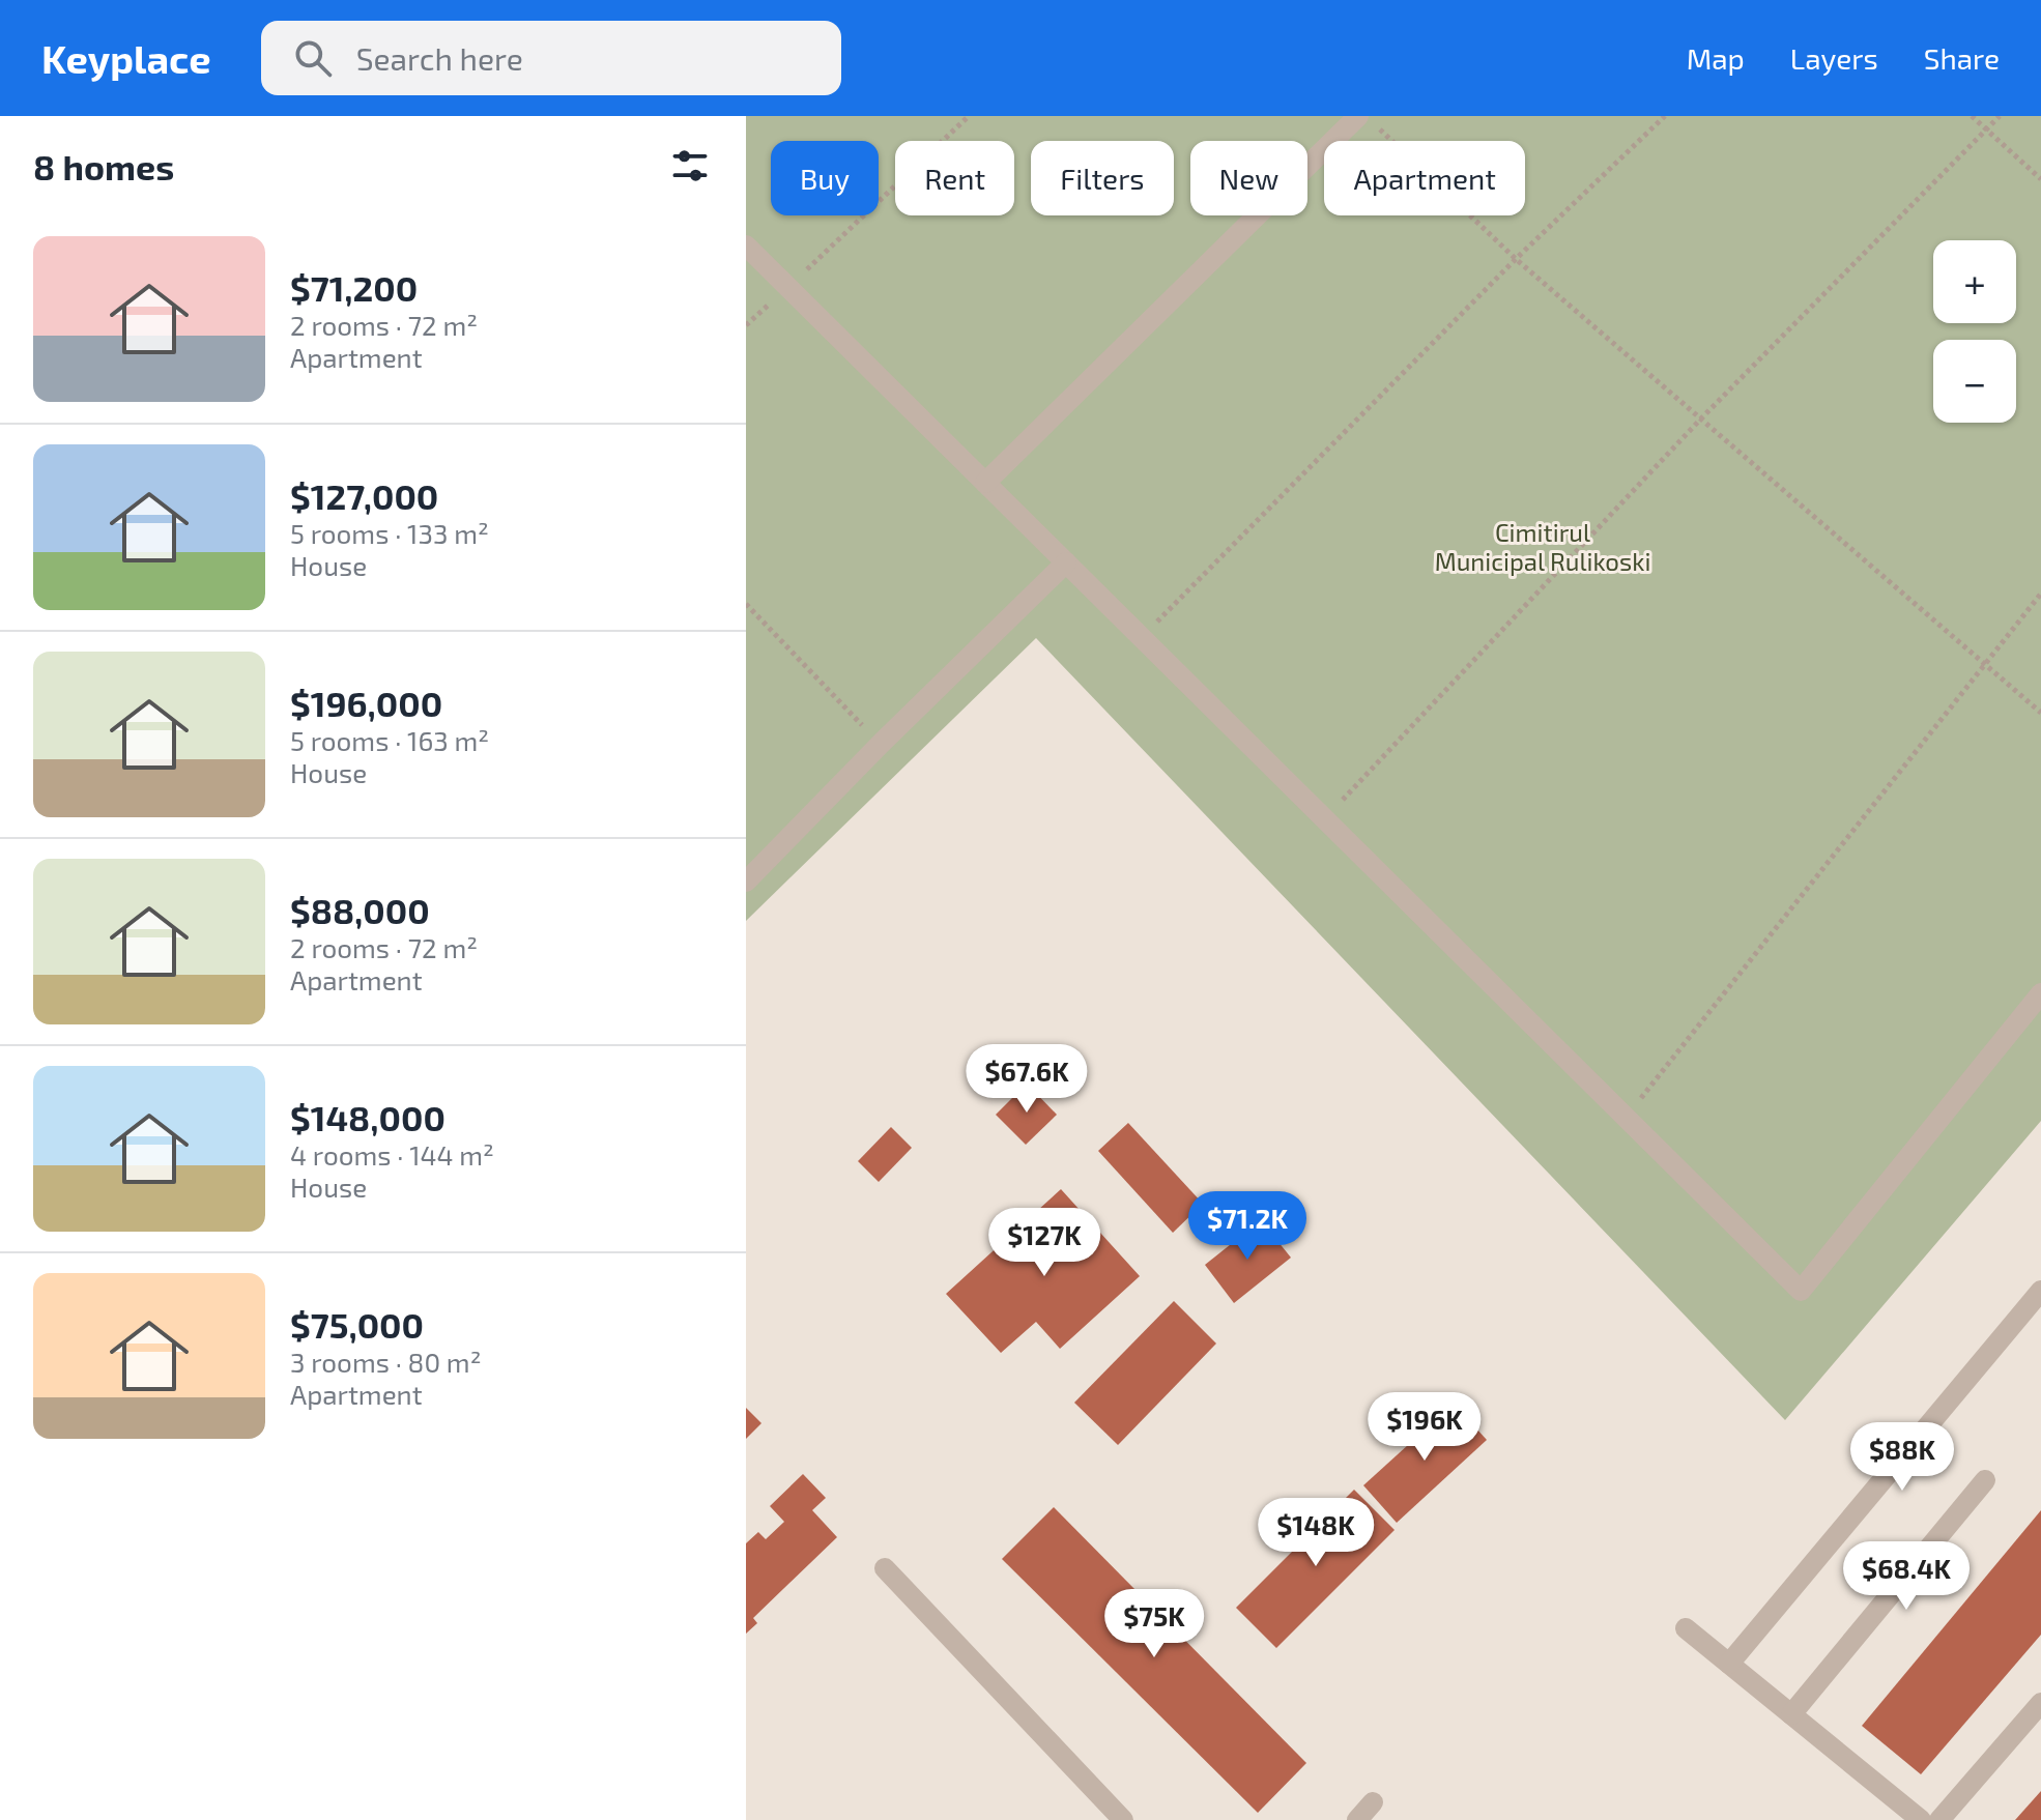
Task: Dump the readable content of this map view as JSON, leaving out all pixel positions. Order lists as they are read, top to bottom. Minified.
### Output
{"parks":["Cimitirul Municipal Rulikoski"],"page":{"header":"Keyplace","search":"Search here","nav":["Map","Layers","Share"],"heading":"8 homes","chip":["Buy","Rent","Filters","New","Apartment"],"list":[{"name":"$71,200","note":"2 rooms · 72 m² · Apartment"},{"name":"$127,000","note":"5 rooms · 133 m² · House"},{"name":"$196,000","note":"5 rooms · 163 m² · House"},{"name":"$88,000","note":"2 rooms · 72 m² · Apartment"},{"name":"$148,000","note":"4 rooms · 144 m² · House"},{"name":"$75,000","note":"3 rooms · 80 m² · Apartment"}],"map_buttons":["+","−"],"price":["$67.6K","$71.2K","$127K","$196K","$88K","$148K","$68.4K","$75K"]}}
